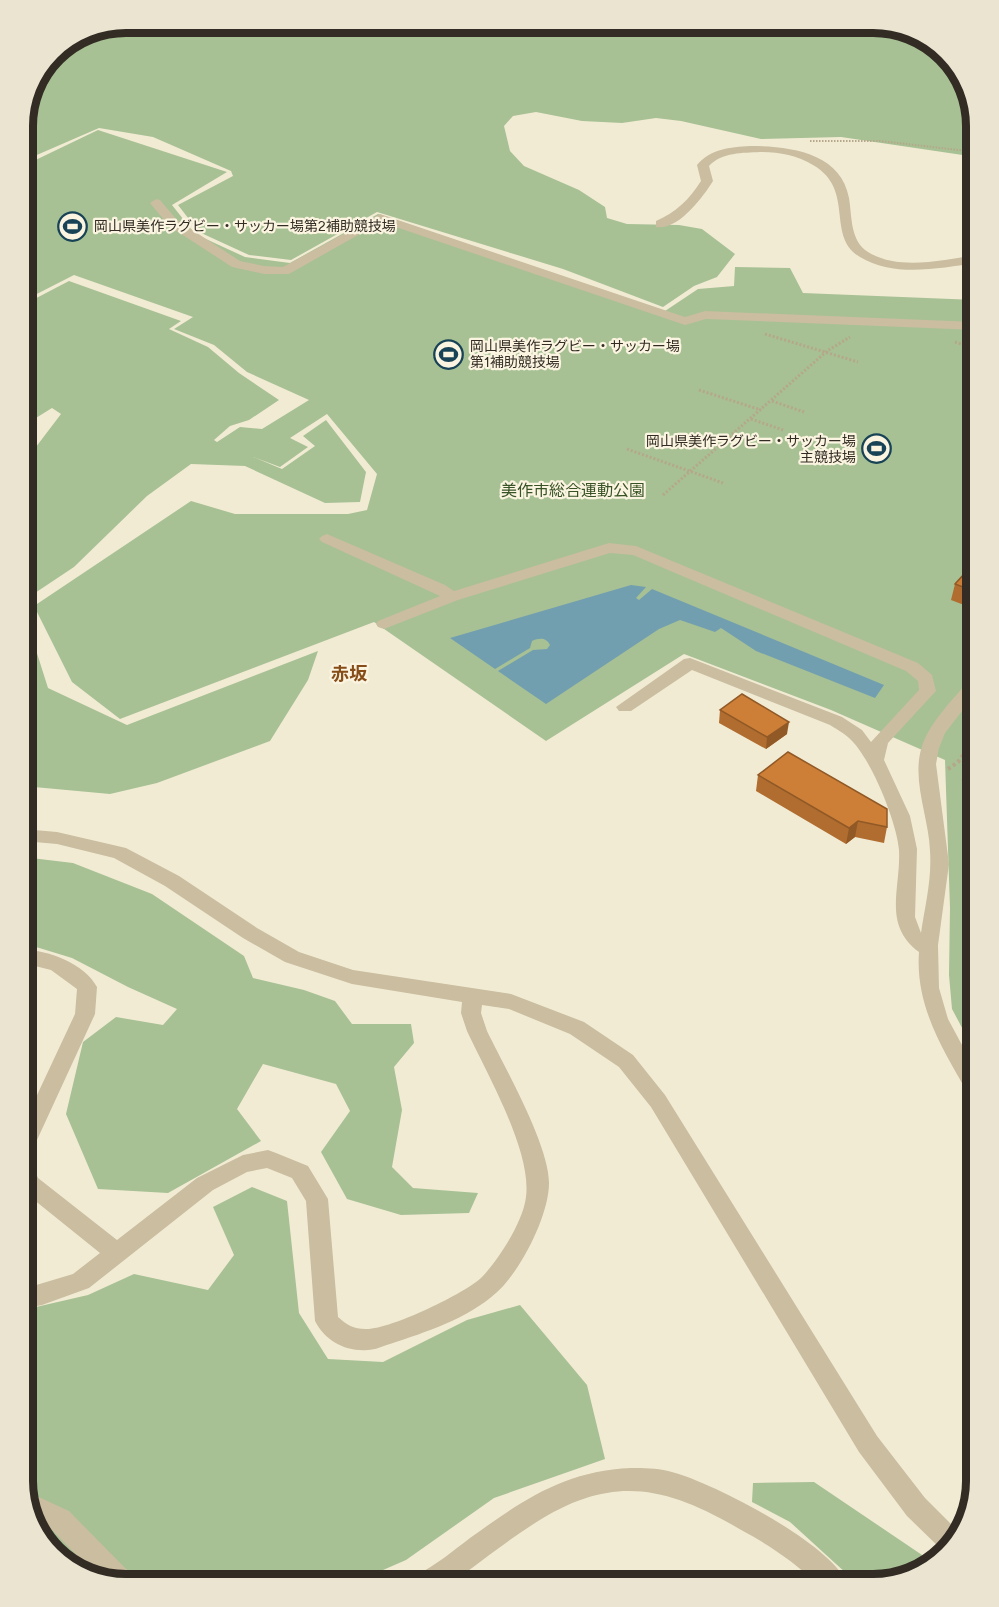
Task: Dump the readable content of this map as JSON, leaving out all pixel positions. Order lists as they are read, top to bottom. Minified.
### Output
{"districts":["赤坂"],"parks":["美作市総合運動公園"],"places":{"sports":["岡山県美作ラグビー・サッカー場第2補助競技場","岡山県美作ラグビー・サッカー場 第1補助競技場","岡山県美作ラグビー・サッカー場 主競技場"]}}
